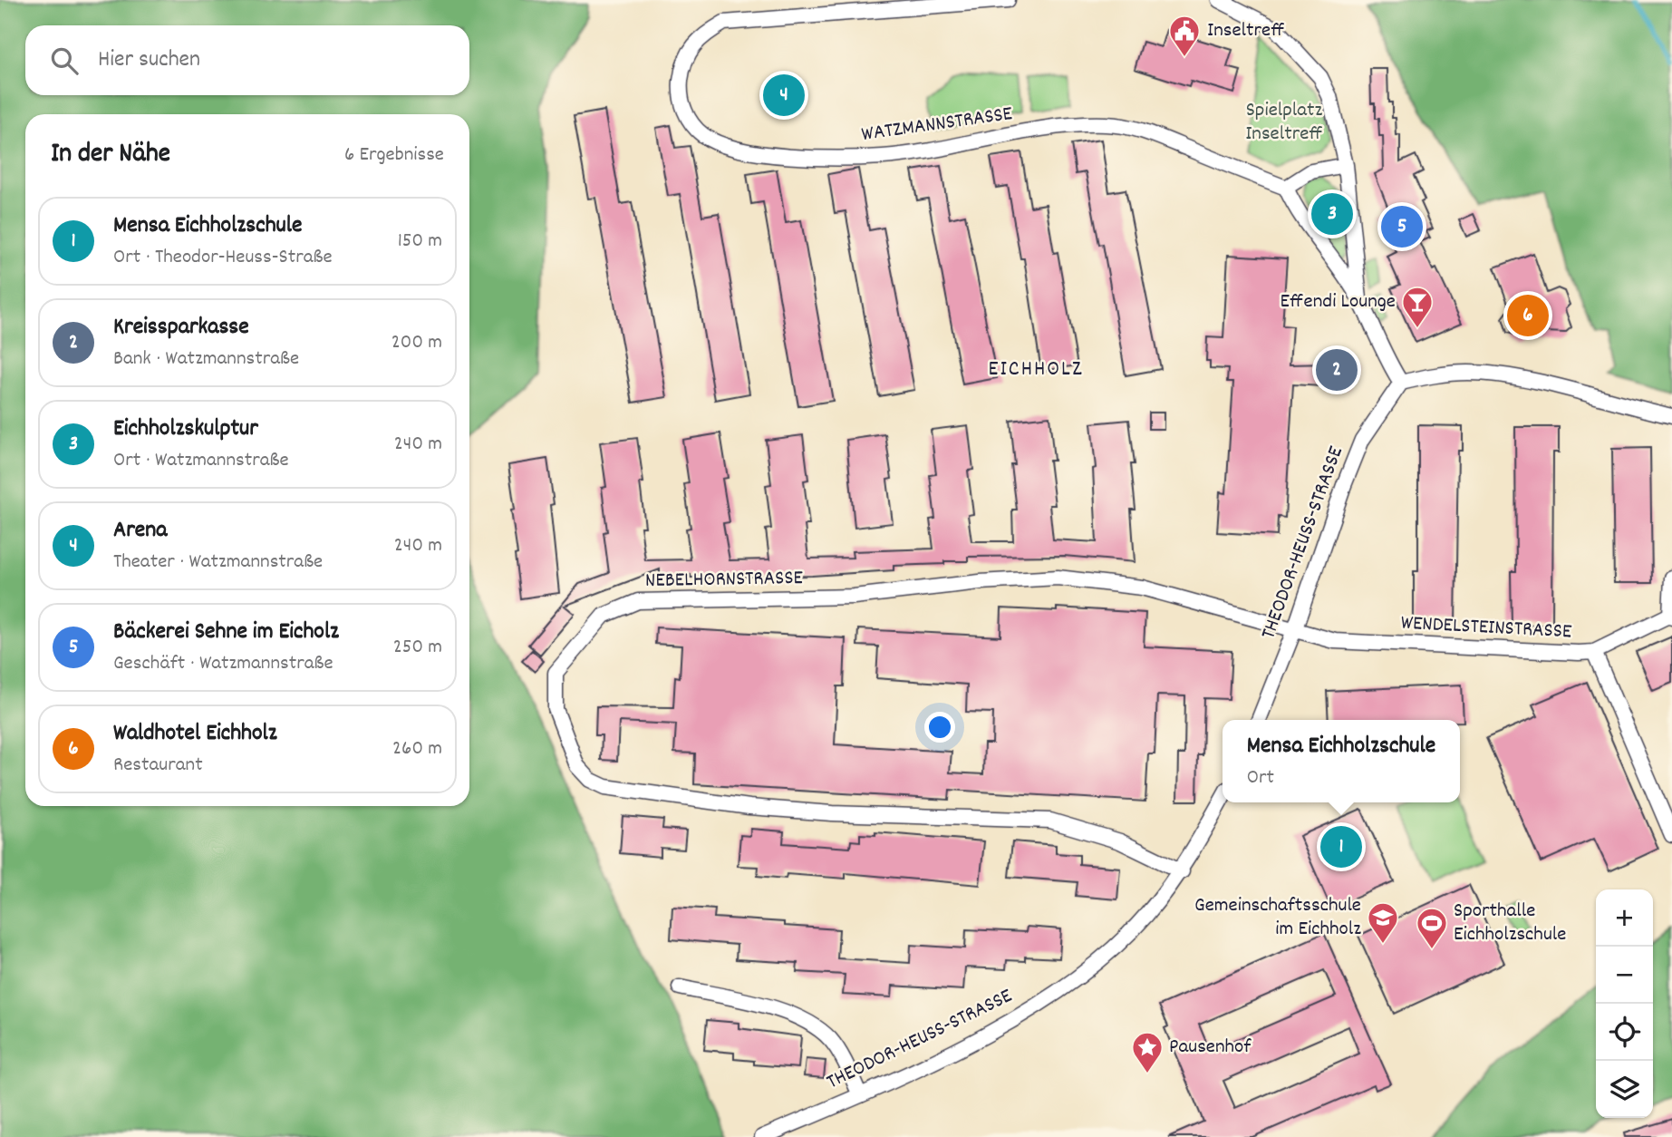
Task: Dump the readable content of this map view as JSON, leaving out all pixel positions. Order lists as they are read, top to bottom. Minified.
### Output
{"streets":{"street":["WATZMANNSTRASSE","THEODOR-HEUSS-STRASSE","NEBELHORNSTRASSE","WENDELSTEINSTRASSE"]},"crossings":[["THEODOR-HEUSS-STRASSE","NEBELHORNSTRASSE"],["THEODOR-HEUSS-STRASSE","WENDELSTEINSTRASSE"],["NEBELHORNSTRASSE","WENDELSTEINSTRASSE"]],"districts":["EICHHOLZ"],"parks":["Spielplatz Inseltreff"],"places":{"public building":["Inseltreff"],"bar":["Effendi Lounge"],"school or university":["Gemeinschaftsschule im Eichholz"],"sports":["Sporthalle Eichholzschule"],"place":["Pausenhof"]},"page":{"search":"Hier suchen","pins":["4","3","5","6","2","1"],"heading":["In der Nähe","6 Ergebnisse"],"list":[{"mark":"1","name":"Mensa Eichholzschule","note":"Ort · Theodor-Heuss-Straße","value":"150 m"},{"mark":"2","name":"Kreissparkasse","note":"Bank · Watzmannstraße","value":"200 m"},{"mark":"3","name":"Eichholzskulptur","note":"Ort · Watzmannstraße","value":"240 m"},{"mark":"4","name":"Arena","note":"Theater · Watzmannstraße","value":"240 m"},{"mark":"5","name":"Bäckerei Sehne im Eicholz","note":"Geschäft · Watzmannstraße","value":"250 m"},{"mark":"6","name":"Waldhotel Eichholz","note":"Restaurant","value":"260 m"}],"popup":["Mensa Eichholzschule","Ort"],"map_buttons":["+","−"]}}
